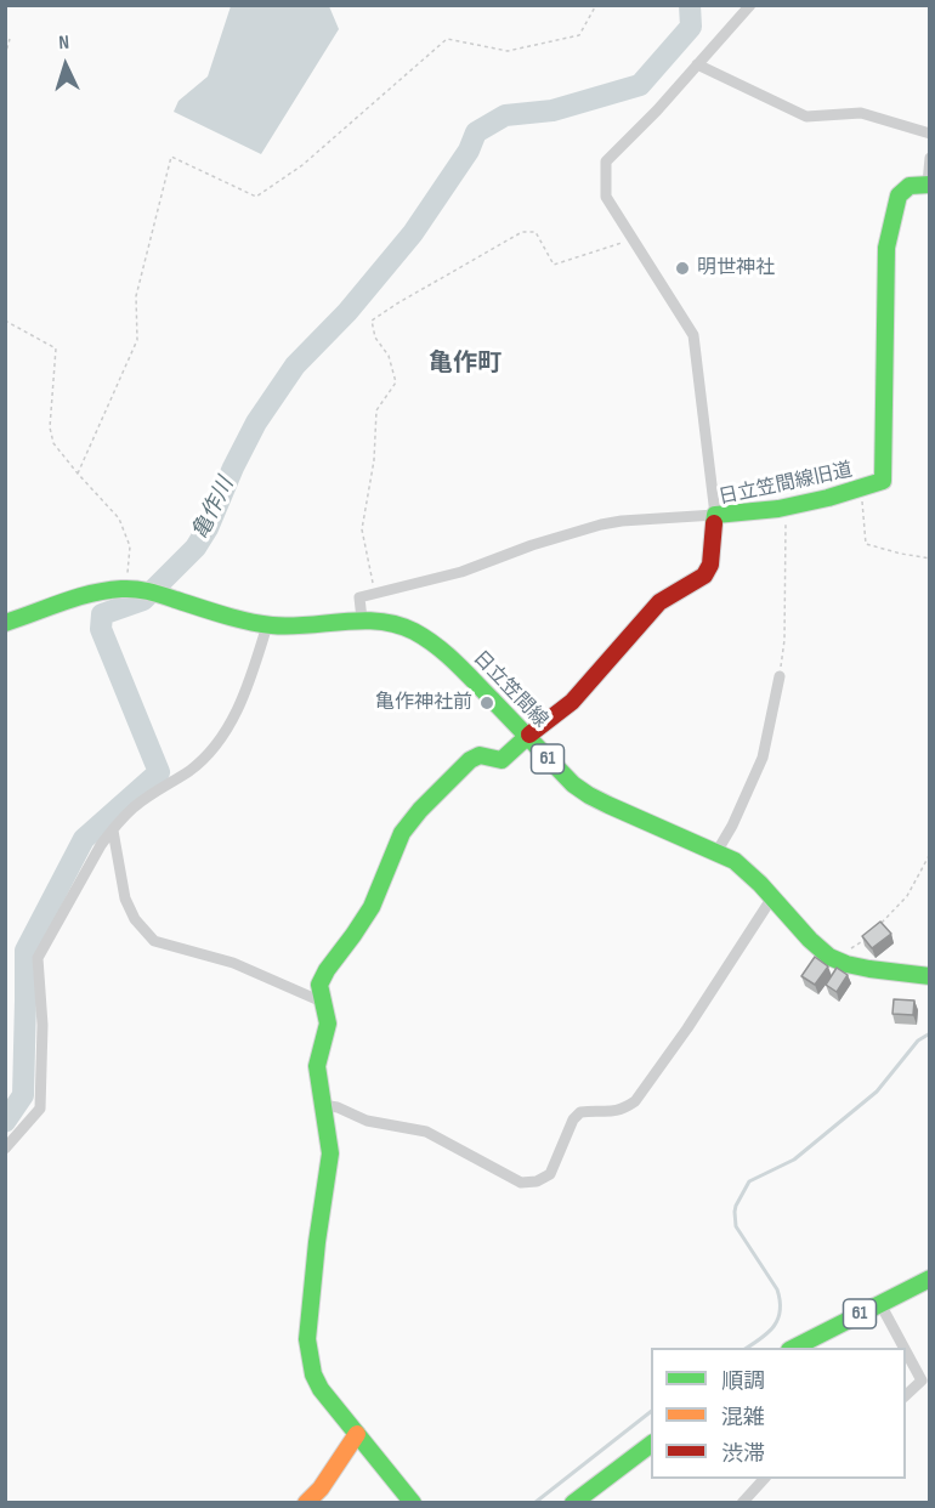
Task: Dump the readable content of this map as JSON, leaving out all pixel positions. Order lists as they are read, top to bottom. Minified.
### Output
{"streets":{"street":["日立笠間線旧道","日立笠間線","61"]},"crossings":[["日立笠間線旧道","日立笠間線"]],"districts":["亀作町"],"water":["亀作川"],"places":["明世神社","亀作神社前"],"legend":["順調","混雑","渋滞"],"north":"top"}
